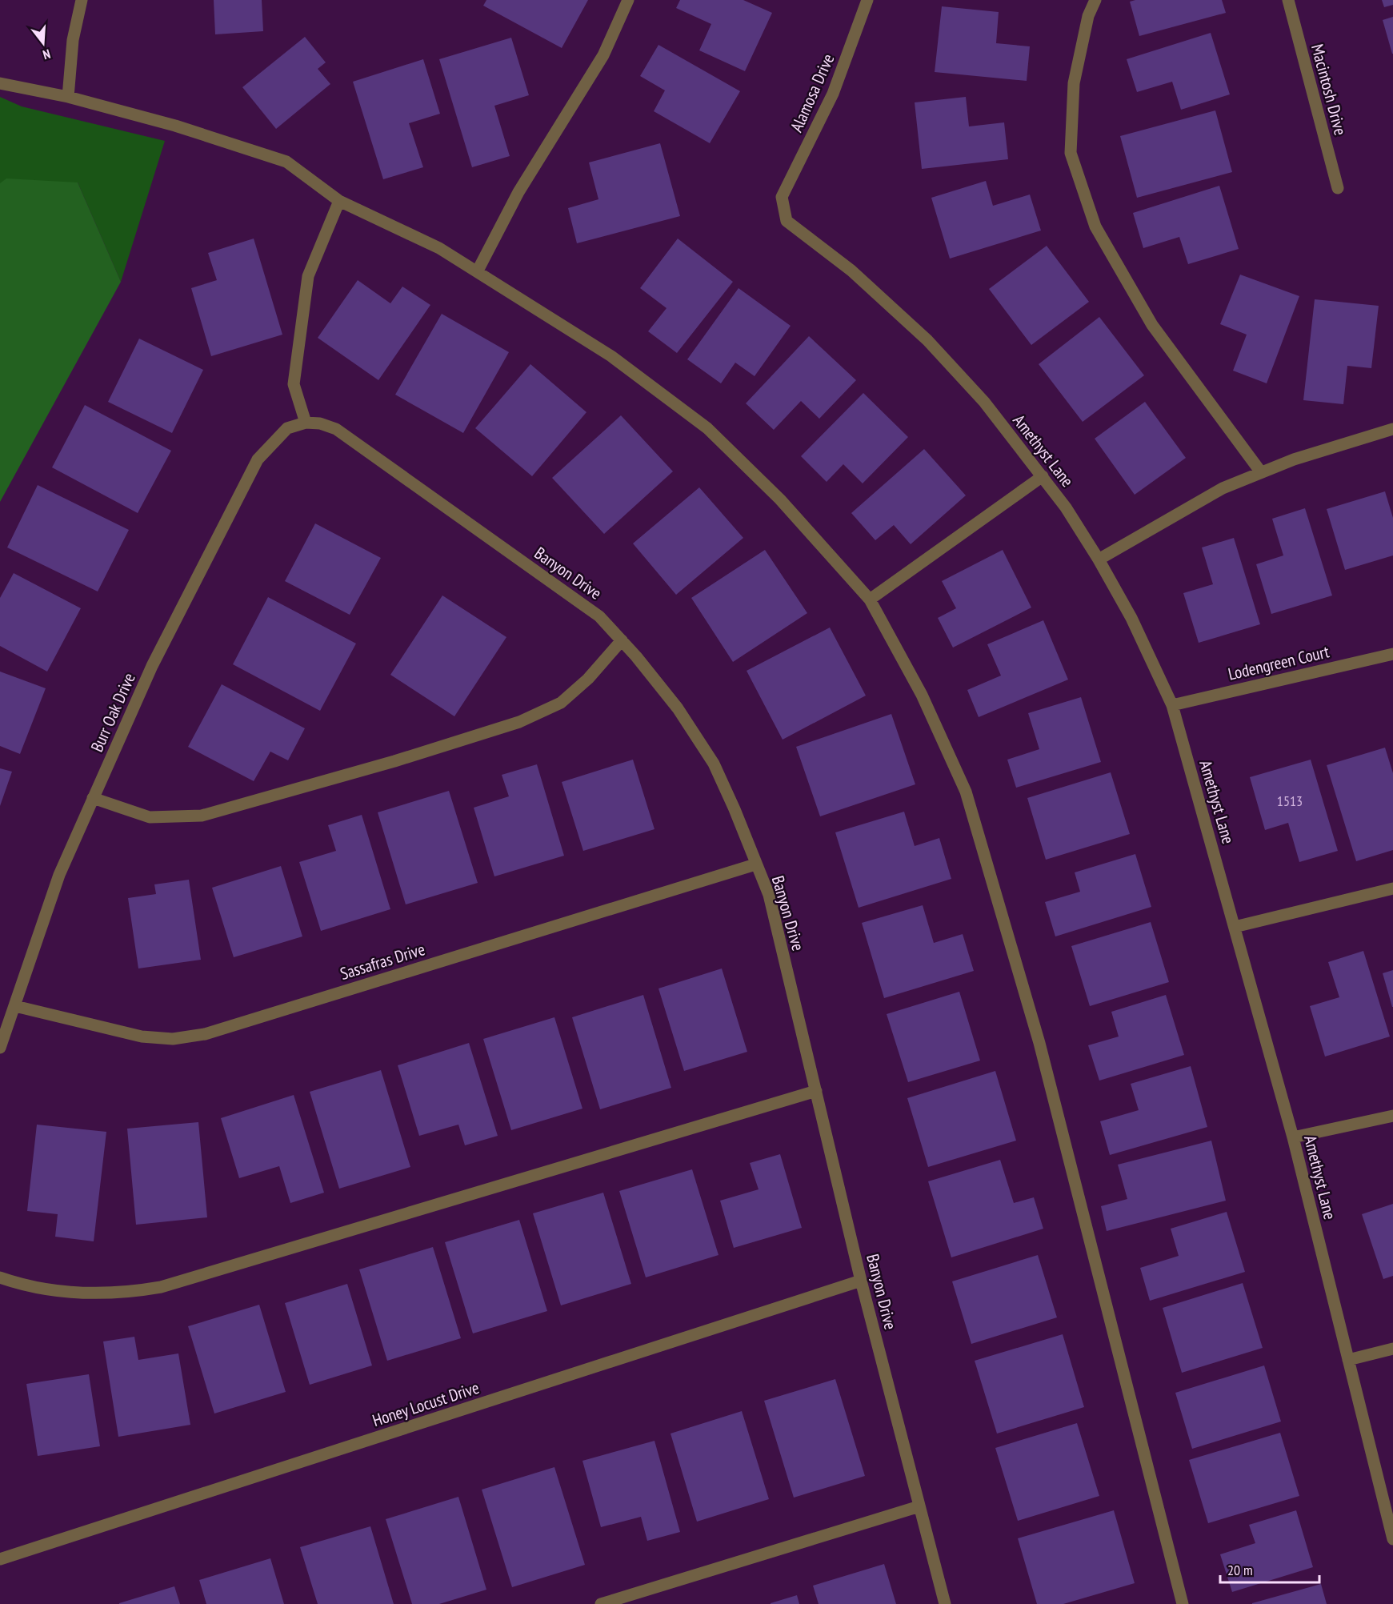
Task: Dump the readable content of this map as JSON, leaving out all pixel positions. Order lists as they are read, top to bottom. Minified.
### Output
{"streets":{"street":["Macintosh Drive","Alamosa Drive","Amethyst Lane","Banyon Drive","Lodengreen Court","Burr Oak Drive","Sassafras Drive","Honey Locust Drive"]},"crossings":[["Alamosa Drive","Amethyst Lane"],["Amethyst Lane","Lodengreen Court"],["Banyon Drive","Burr Oak Drive"],["Banyon Drive","Sassafras Drive"],["Banyon Drive","Honey Locust Drive"],["Burr Oak Drive","Sassafras Drive"]],"house_numbers":["1513"],"scale_bar":"20 m","north":"bottom"}
